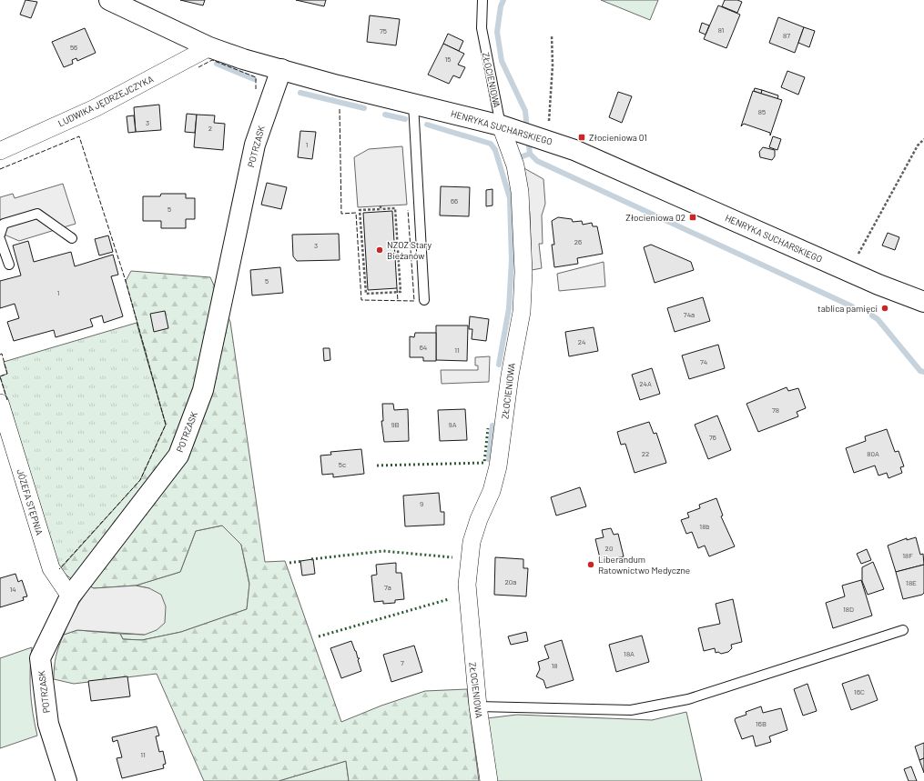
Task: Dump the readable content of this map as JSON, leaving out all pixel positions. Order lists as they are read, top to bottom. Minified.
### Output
{"streets":{"street":["ZŁOCIENIOWA","LUDWIKA JĘDRZEJCZYKA","HENRYKA SUCHARSKIEGO","POTRZASK","JÓZEFA STĘPNIA"]},"crossings":[["ZŁOCIENIOWA","HENRYKA SUCHARSKIEGO"],["LUDWIKA JĘDRZEJCZYKA","HENRYKA SUCHARSKIEGO"],["HENRYKA SUCHARSKIEGO","POTRZASK"],["POTRZASK","JÓZEFA STĘPNIA"]],"places":{"transit":["Złocieniowa 01","Złocieniowa 02"],"other":["NZOZ Stary Bieżanów","tablica pamięci","Liberandum Ratownictwo Medyczne"]},"house_numbers":["81","75","87","56","15","85","3","2","1","66","5","26","3","5","1","74a","24","64","11","74","24A","78","9B","9A","76","22","80A","5c","9","18b","20","18F","20a","18E","7a","14","18D","18A","7","18","16C","16B","11"]}
